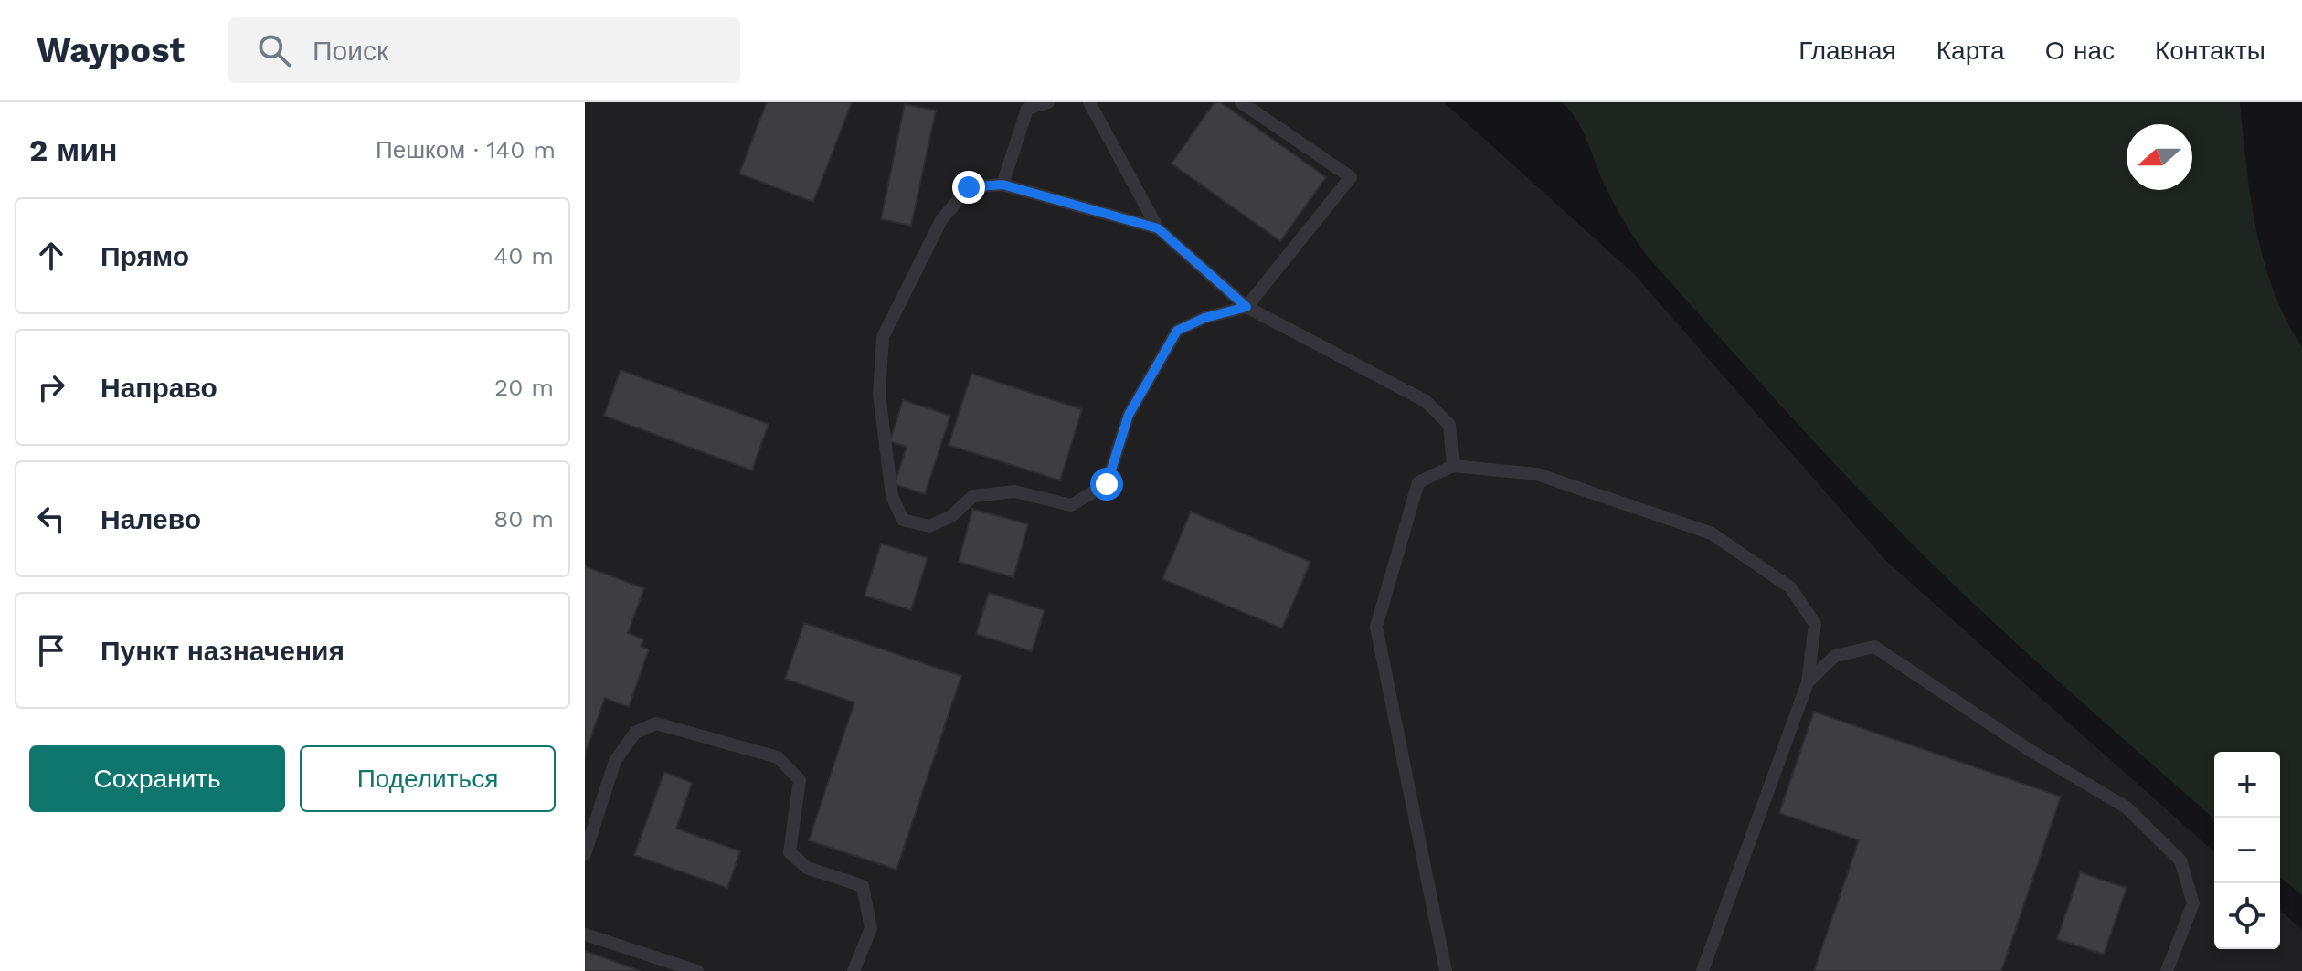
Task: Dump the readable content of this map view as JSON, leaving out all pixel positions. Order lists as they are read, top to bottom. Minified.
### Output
{"north":"left","page":{"header":"Waypost","search":"Поиск","nav":["Главная","Карта","О нас","Контакты"],"heading":["2 мин","Пешком · 140 m"],"list":[["Прямо","40 m"],["Направо","20 m"],["Налево","80 m"],"Пункт назначения"],"buttons":["Сохранить","Поделиться"],"map_buttons":["+","−"]}}
